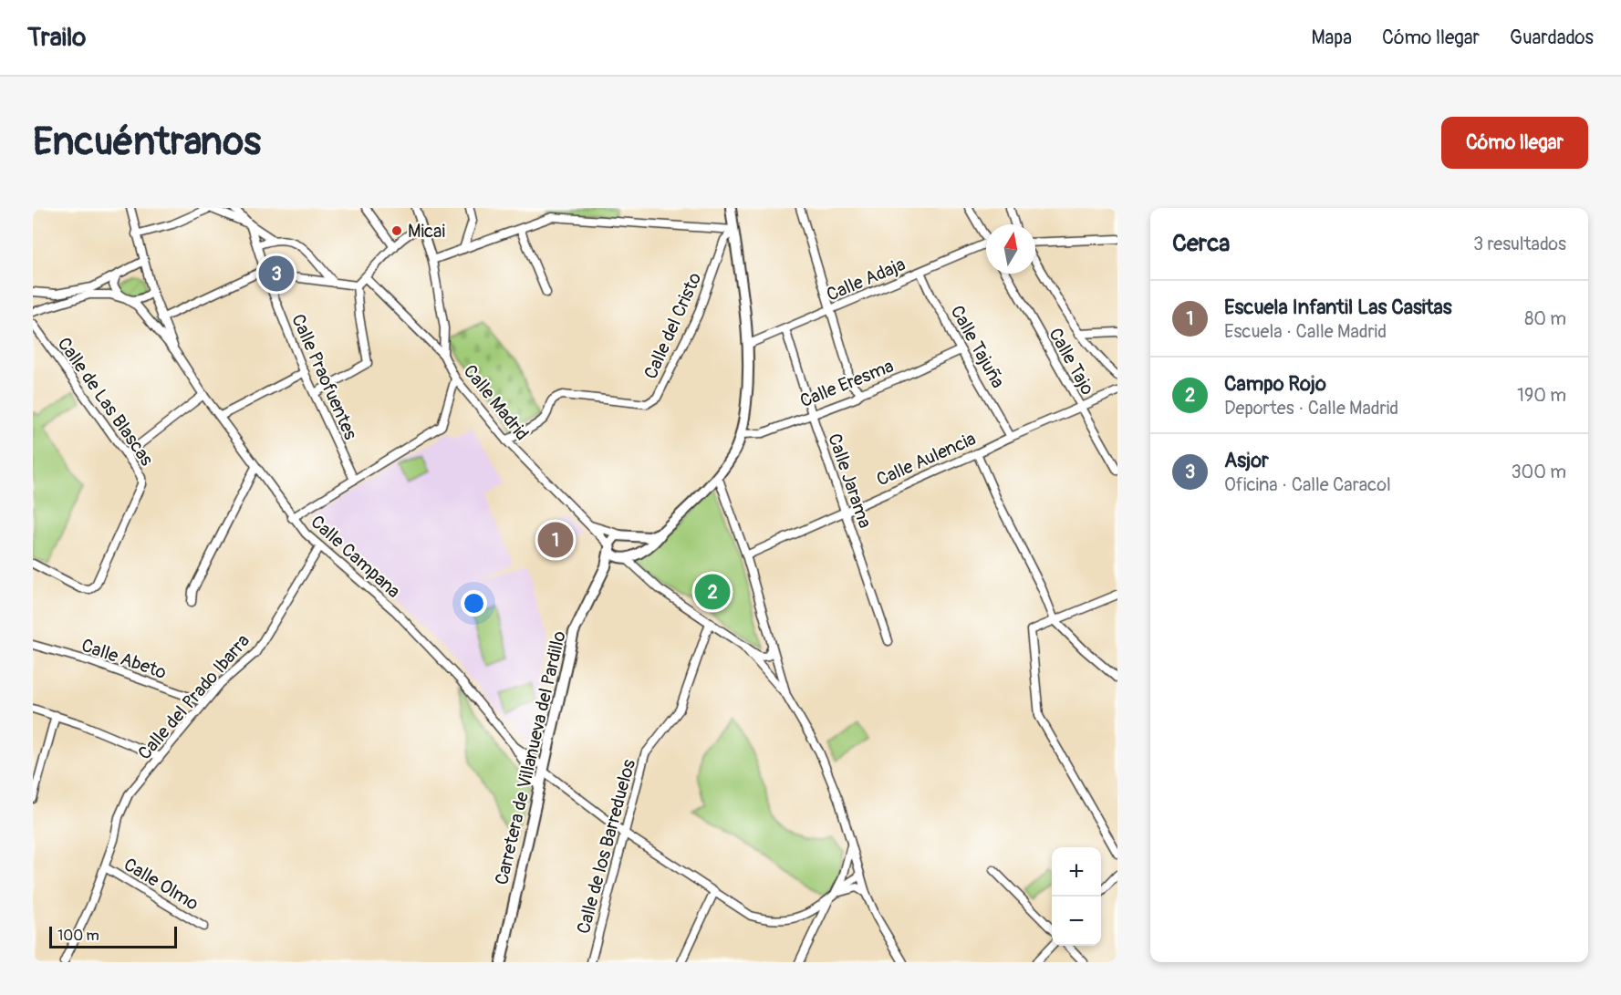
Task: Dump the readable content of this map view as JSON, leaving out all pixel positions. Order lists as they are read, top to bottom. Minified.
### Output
{"streets":{"street":["Calle Adaja","Calle del Cristo","Calle Tajuña","Calle Tajo","Calle Praofuentes","Calle Eresma","Calle de Las Blascas","Calle Madrid","Calle Aulencia","Calle Jarama","Calle Campana","Calle Abeto","Calle del Prado Ibarra","Carretera de Villanueva del Pardillo","Calle de los Barreduelos","Calle Olmo"]},"crossings":[["Calle Adaja","Calle Tajuña"],["Calle Adaja","Calle Jarama"],["Calle del Cristo","Calle Madrid"],["Calle Tajuña","Calle Eresma"],["Calle Tajuña","Calle Aulencia"],["Calle Tajo","Calle Aulencia"],["Calle Eresma","Calle Jarama"],["Calle Madrid","Carretera de Villanueva del Pardillo"],["Calle Aulencia","Calle Jarama"],["Calle Campana","Calle del Prado Ibarra"],["Calle Abeto","Calle del Prado Ibarra"],["Calle del Prado Ibarra","Calle Olmo"]],"places":["Micai"],"scale_bar":"100 m","north":"top","page":{"header":"Trailo","nav":["Mapa","Cómo llegar","Guardados"],"buttons":"Cómo llegar","title":"Encuéntranos","heading":["Cerca","3 resultados"],"pins":["3","1","2"],"list":[{"mark":"1","name":"Escuela Infantil Las Casitas","note":"Escuela · Calle Madrid","value":"80 m"},{"mark":"2","name":"Campo Rojo","note":"Deportes · Calle Madrid","value":"190 m"},{"mark":"3","name":"Asjor","note":"Oficina · Calle Caracol","value":"300 m"}],"map_buttons":["+","−"],"scale":"100 m"}}
